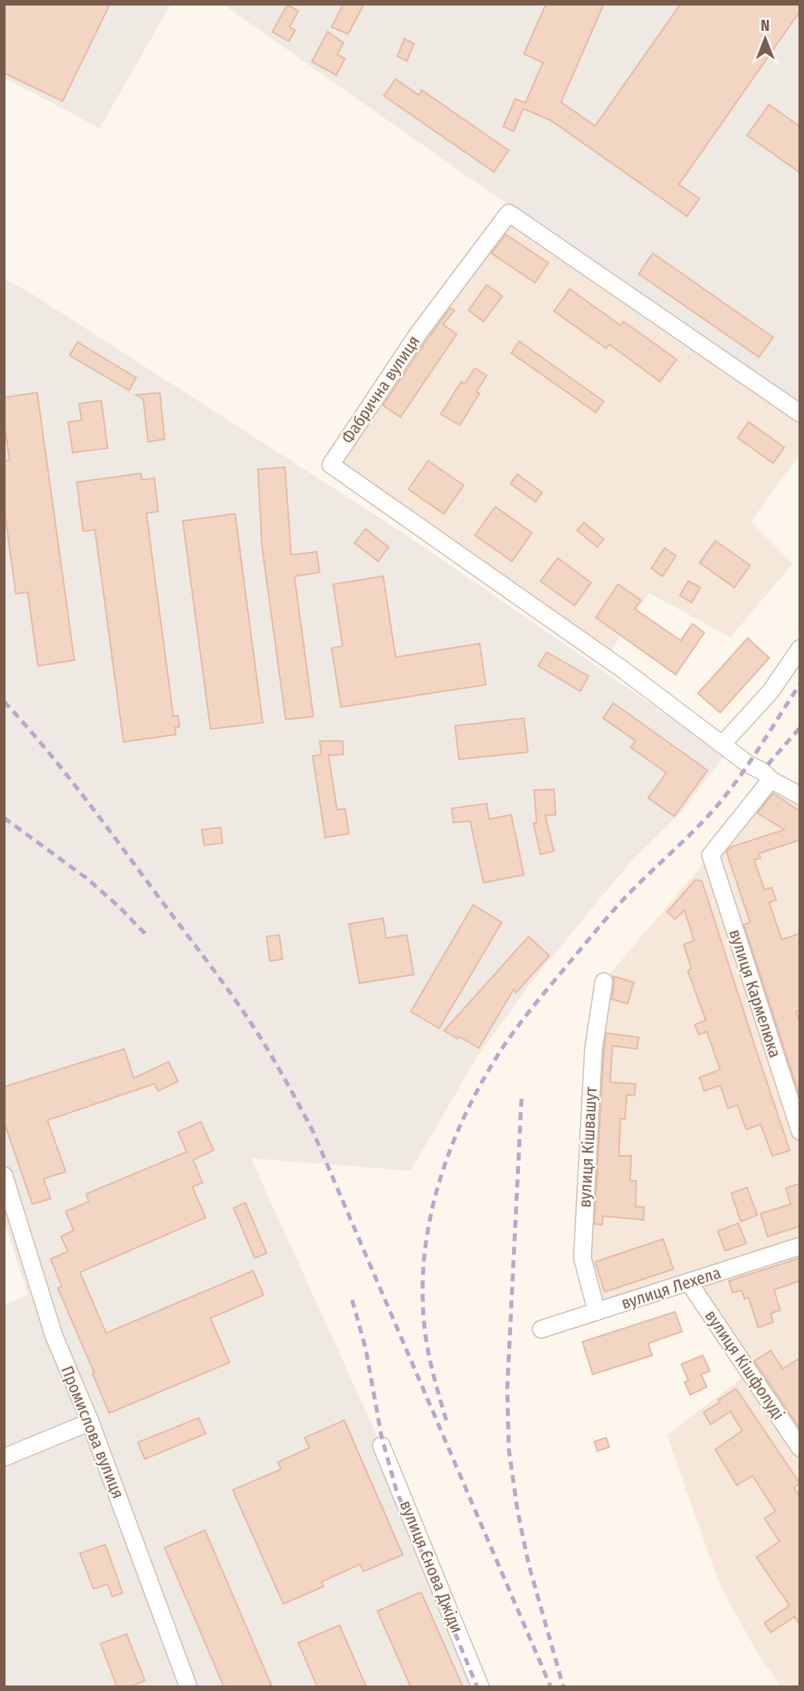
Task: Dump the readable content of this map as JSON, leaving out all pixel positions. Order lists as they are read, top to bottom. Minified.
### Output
{"streets":{"street":["Фабрична вулиця","вулиця Кармелюка","вулиця Кішвашут","вулиця Лехела","вулиця Кішфолуді","Промислова вулиця","вулиця Єнова Джіди"]},"crossings":[["Фабрична вулиця","вулиця Кармелюка"],["вулиця Кішвашут","вулиця Лехела"],["вулиця Лехела","вулиця Кішфолуді"]],"north":"top"}
